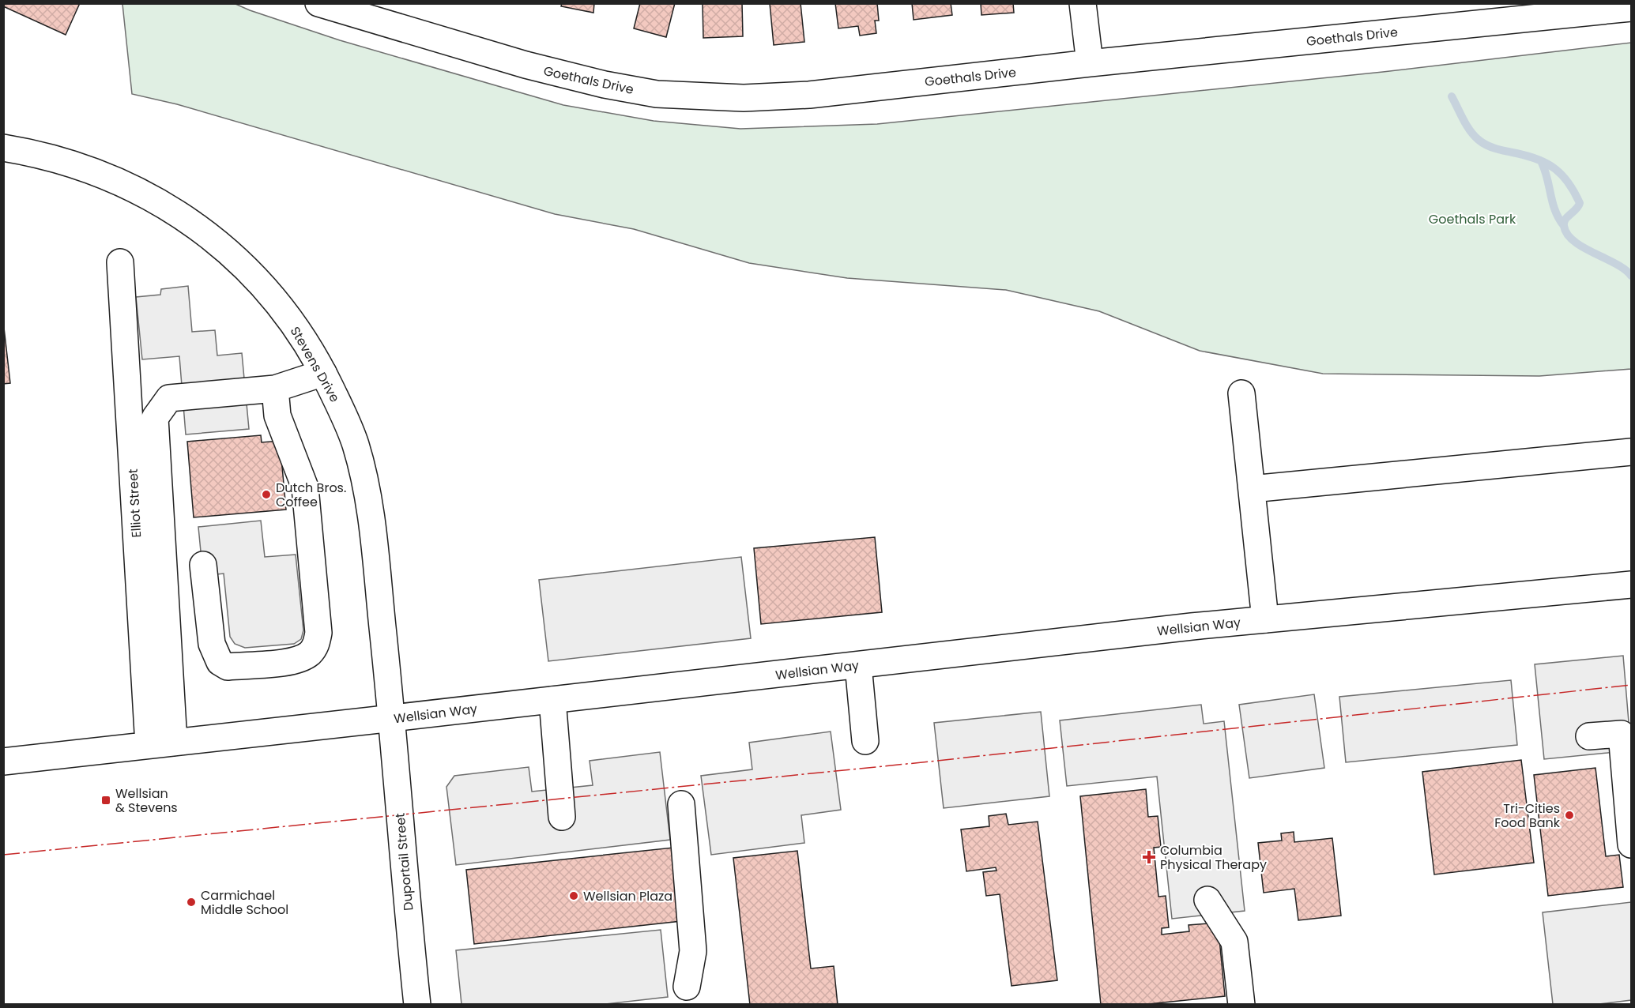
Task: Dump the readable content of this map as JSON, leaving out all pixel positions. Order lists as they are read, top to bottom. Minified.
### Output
{"streets":{"main road":["Goethals Drive","Stevens Drive","Elliot Street","Wellsian Way","Duportail Street"]},"crossings":[["Stevens Drive","Wellsian Way"],["Stevens Drive","Duportail Street"],["Elliot Street","Wellsian Way"],["Wellsian Way","Duportail Street"]],"parks":["Goethals Park"],"places":{"other":["Dutch Bros. Coffee","Tri-Cities Food Bank","Wellsian Plaza","Carmichael Middle School"],"transit":["Wellsian & Stevens"],"health":["Columbia Physical Therapy"]}}
